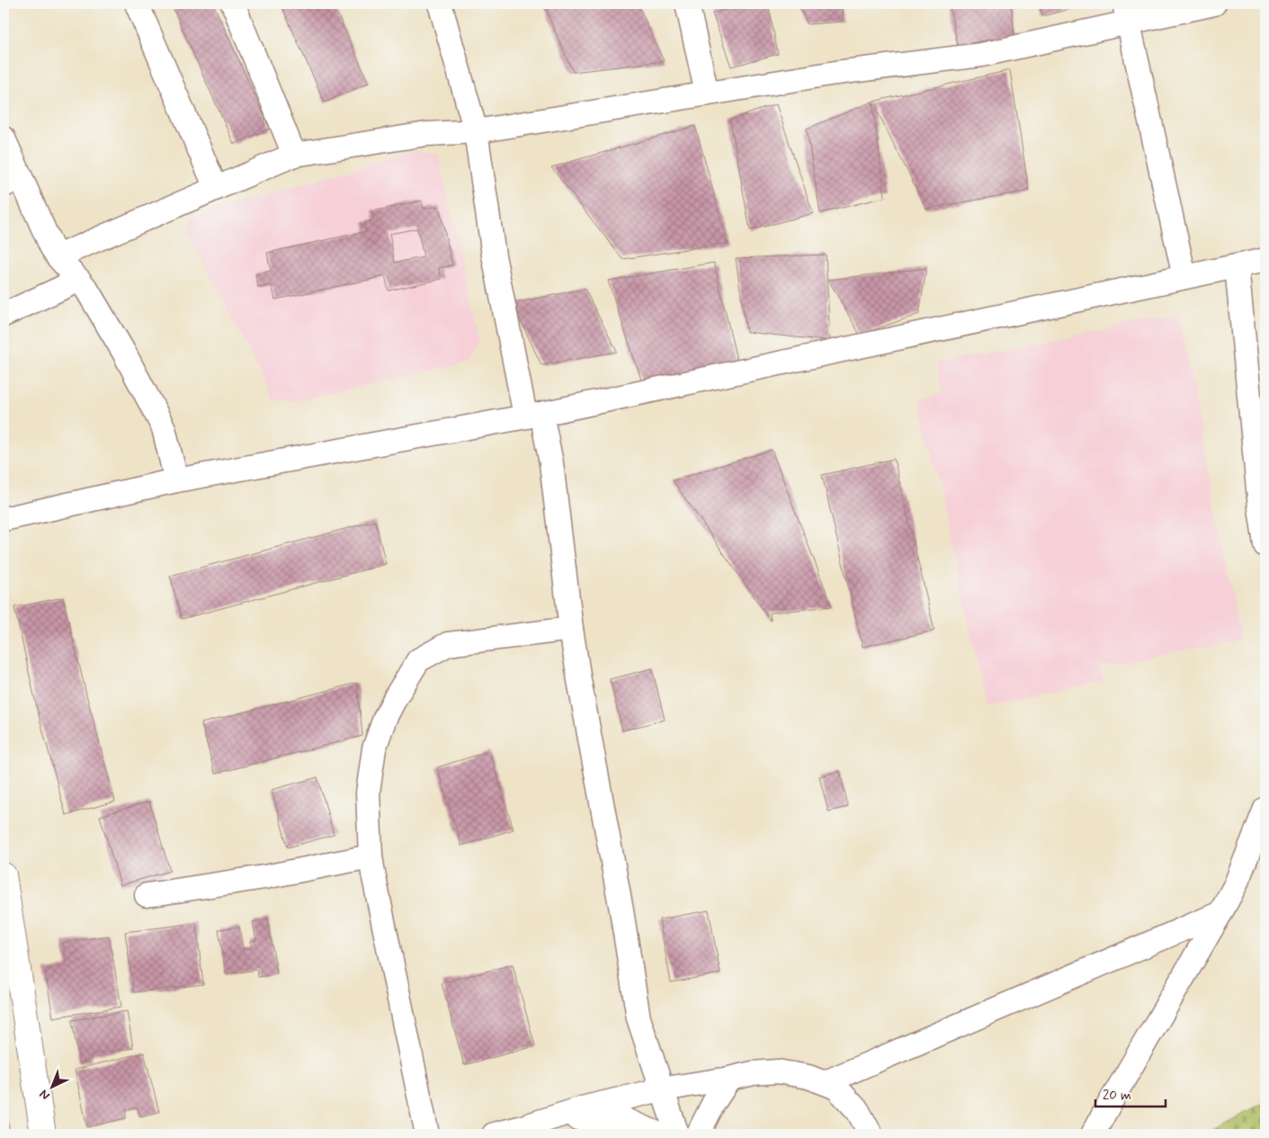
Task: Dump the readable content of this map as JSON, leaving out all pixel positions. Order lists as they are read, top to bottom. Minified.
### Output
{"scale_bar":"20 m","north":"bottom left"}
